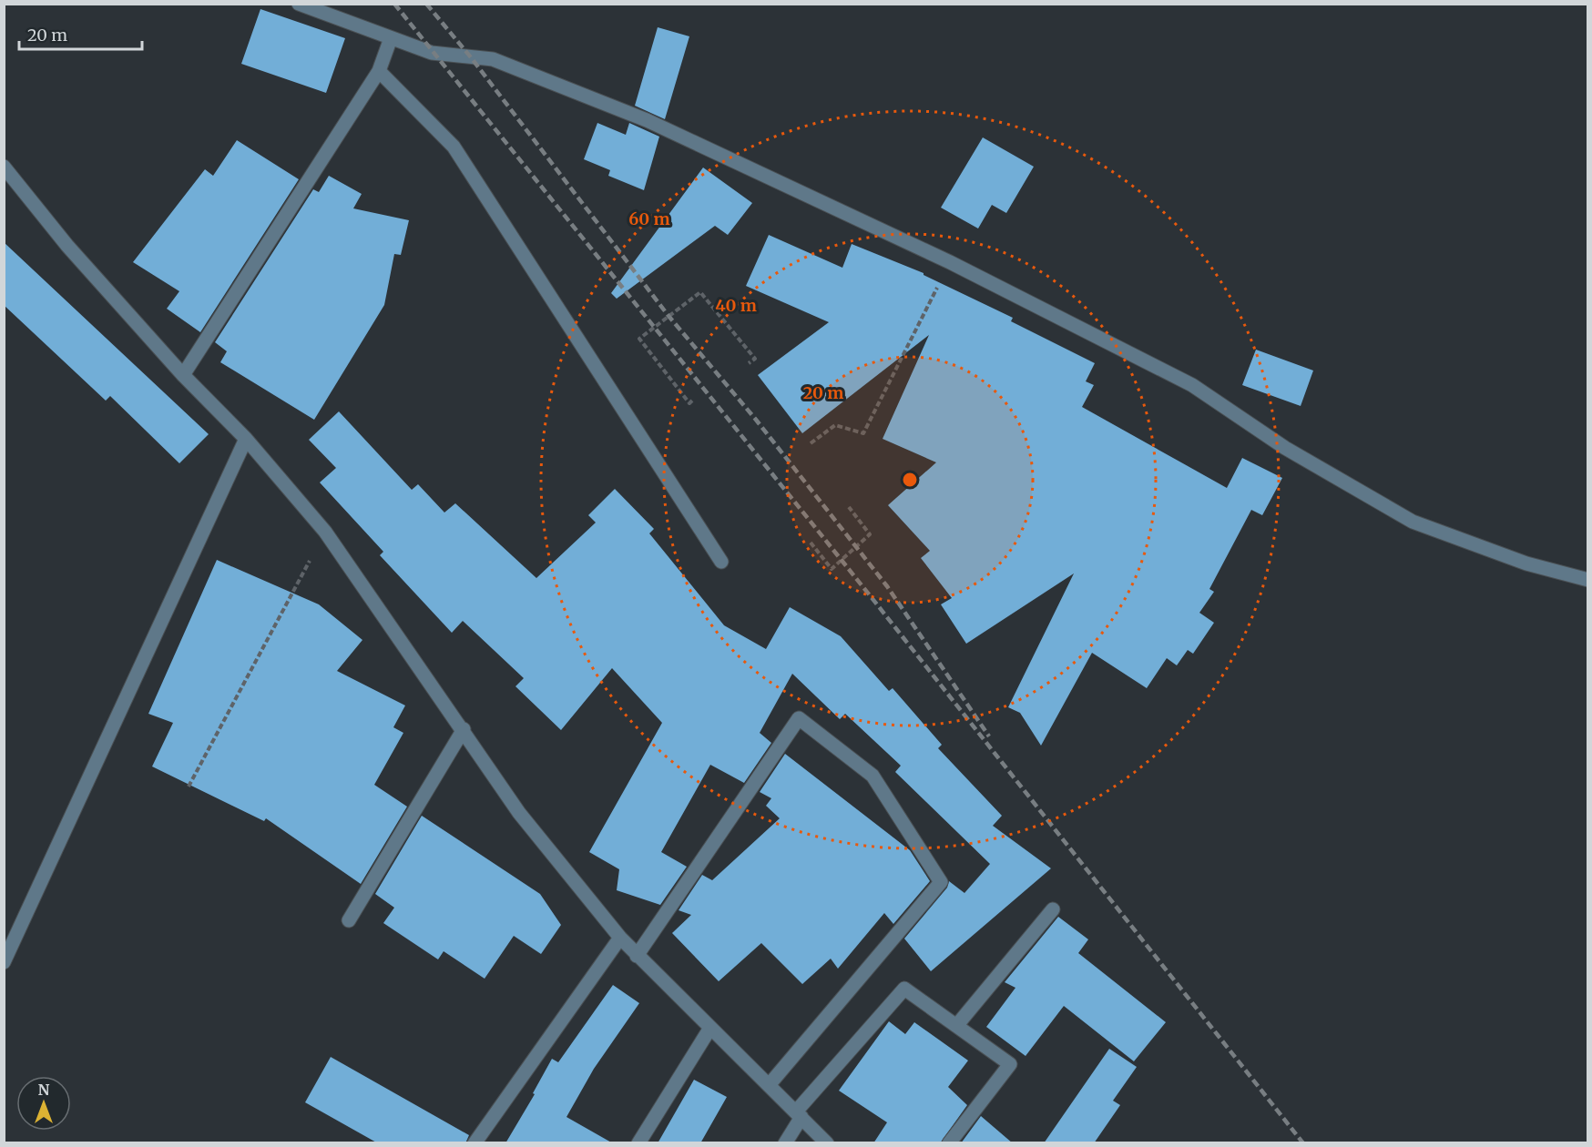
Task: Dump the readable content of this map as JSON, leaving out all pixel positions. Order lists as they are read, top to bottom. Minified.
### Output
{"scale_bar":"20 m","north":"top","rings":["60 m","40 m","20 m"]}
